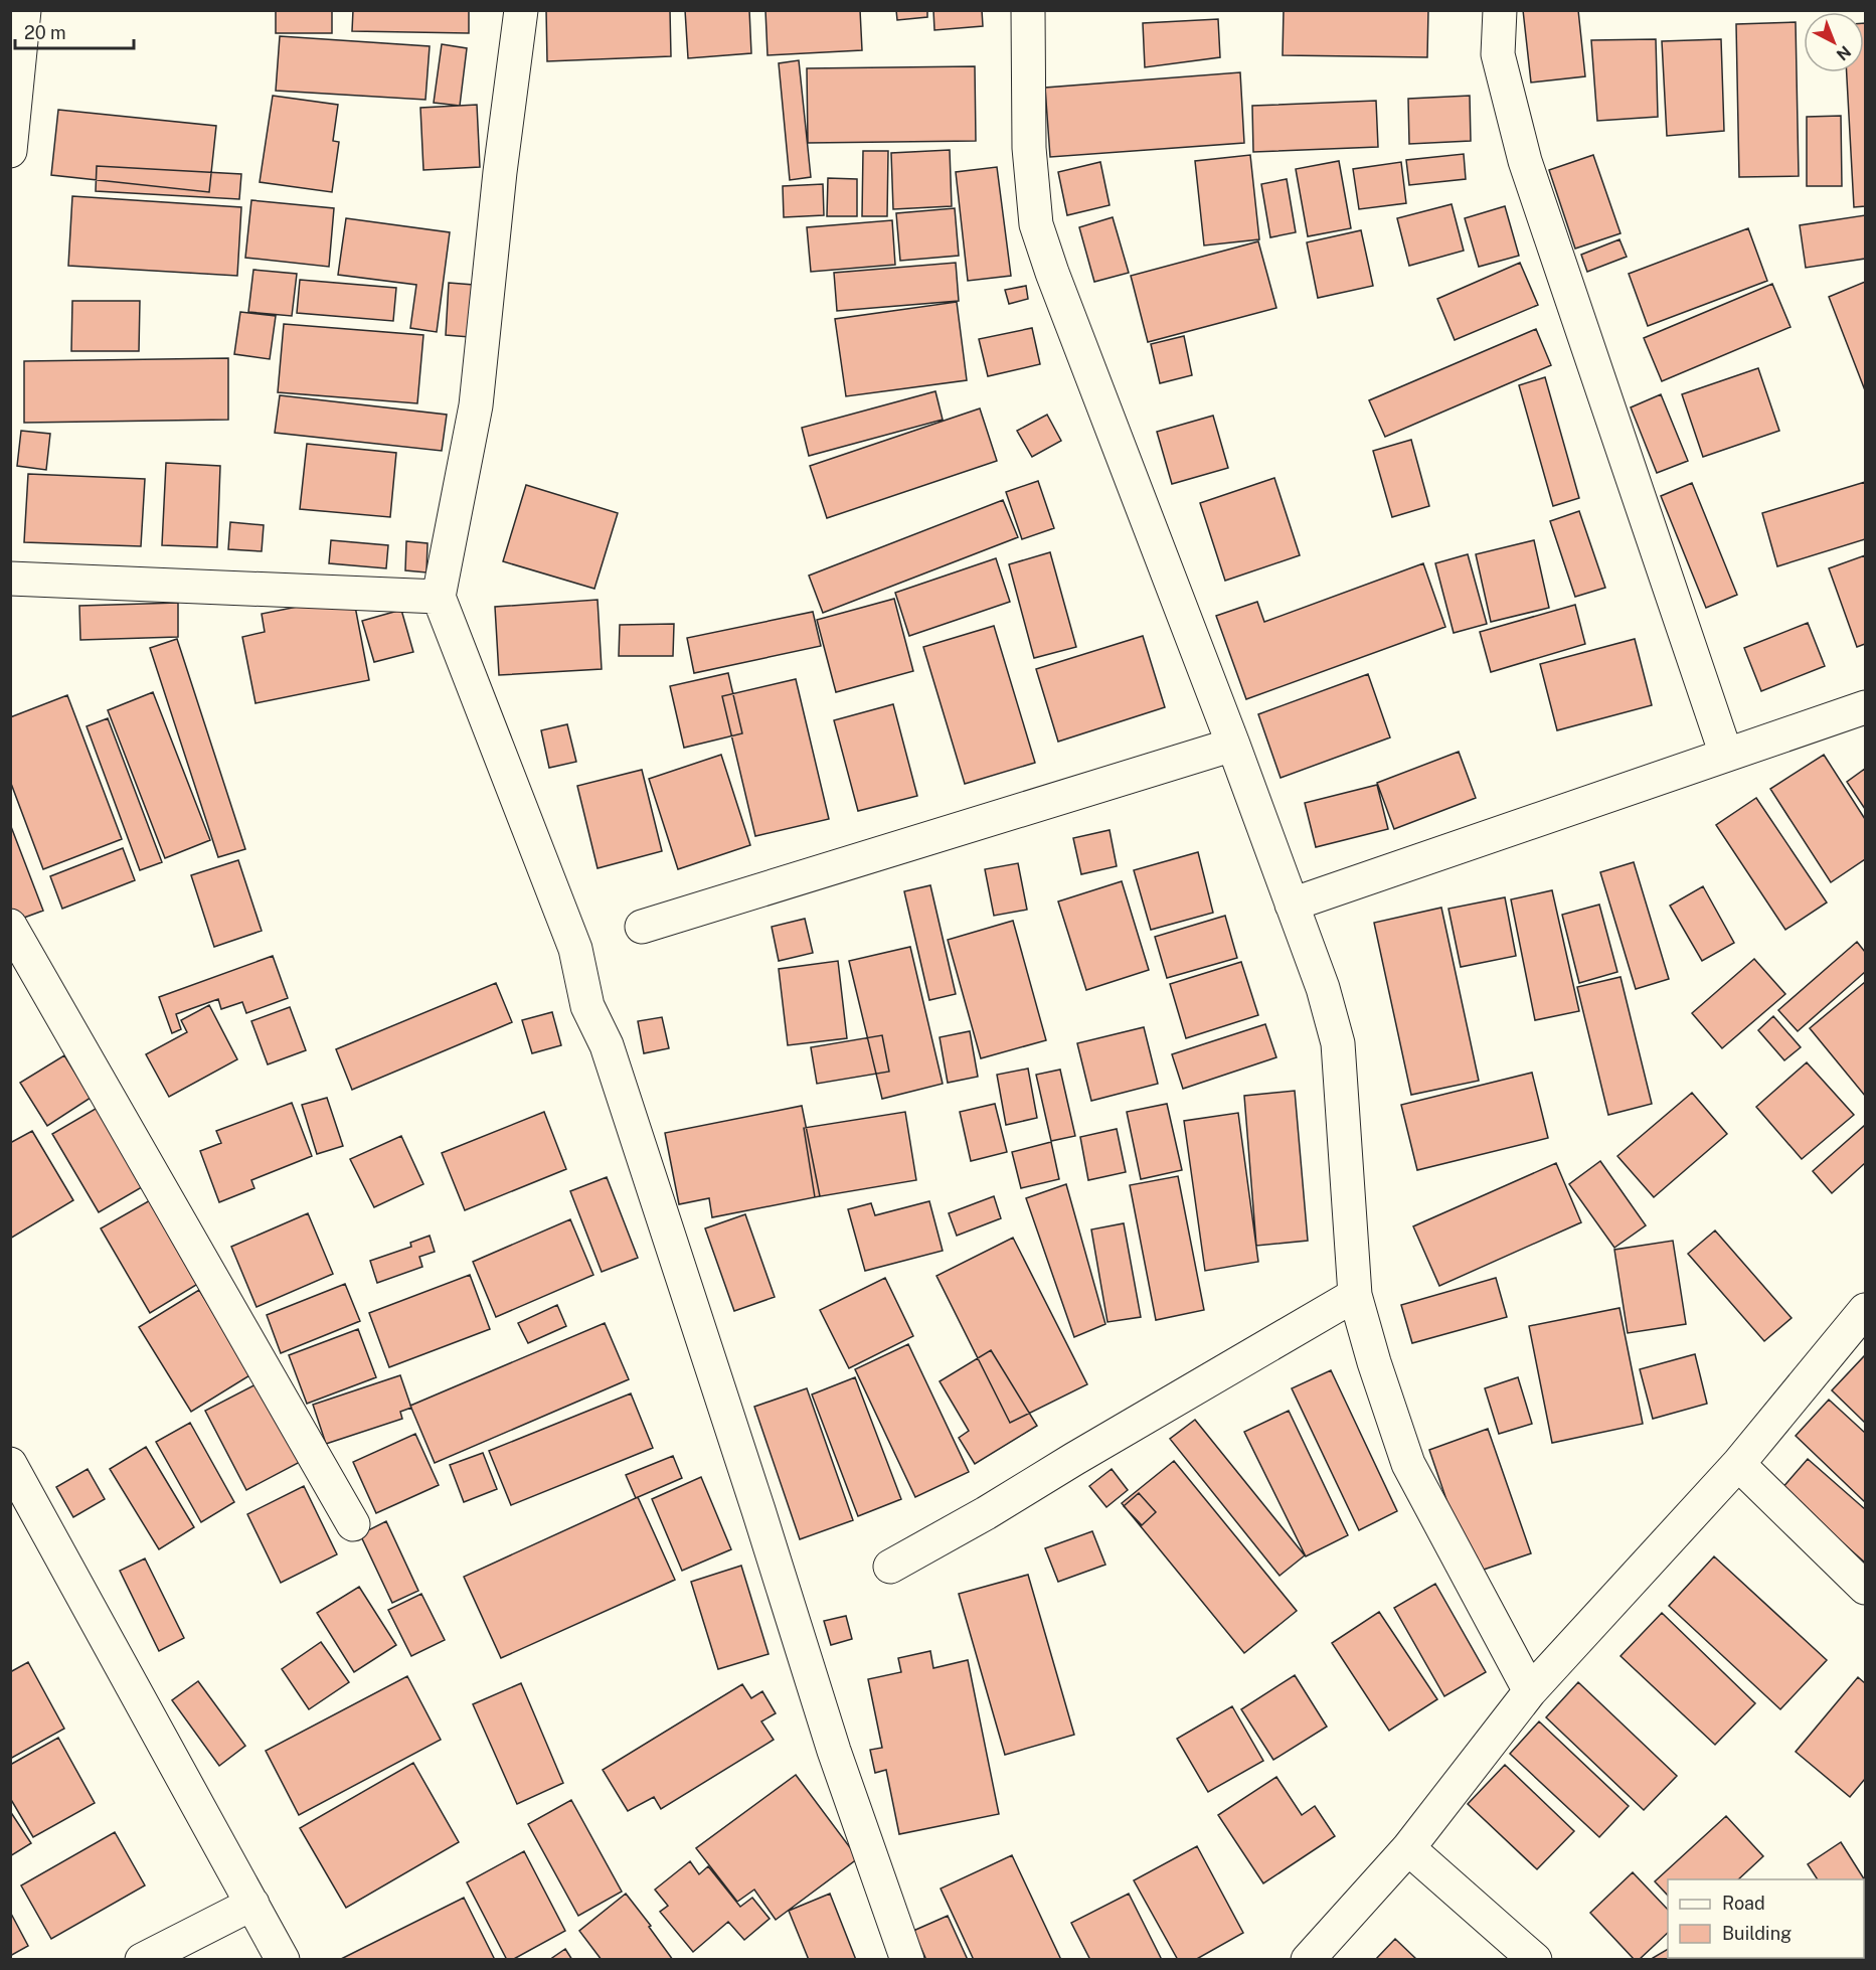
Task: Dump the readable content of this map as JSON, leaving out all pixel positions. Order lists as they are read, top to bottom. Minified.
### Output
{"legend":["Road","Building"],"scale_bar":"20 m","north":"bottom right"}
